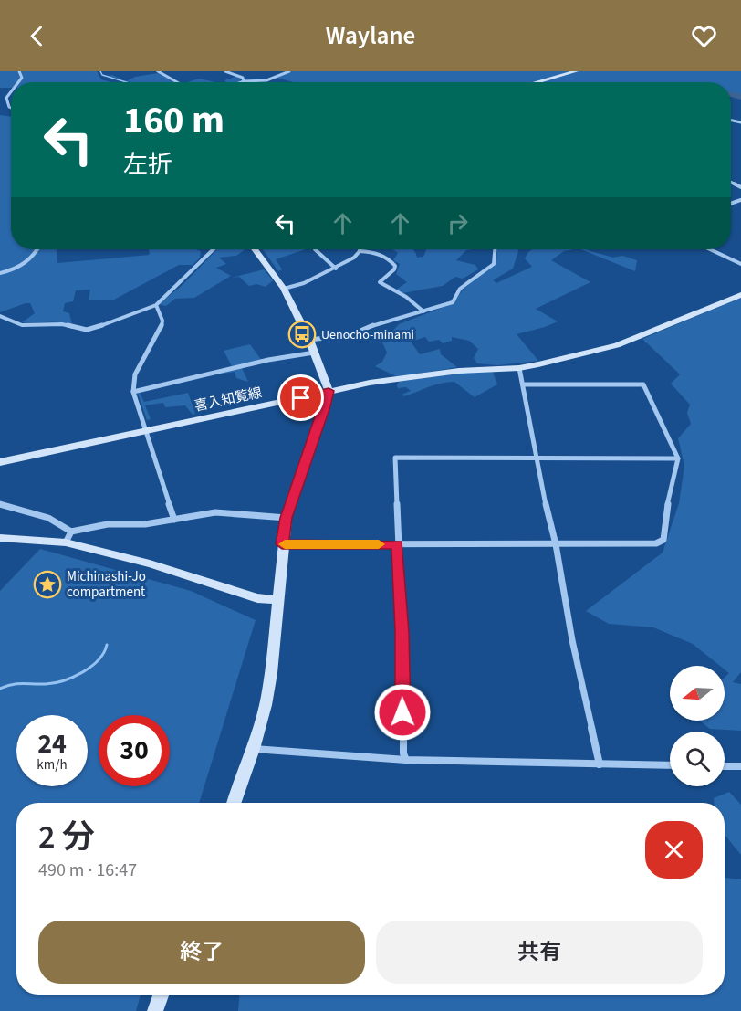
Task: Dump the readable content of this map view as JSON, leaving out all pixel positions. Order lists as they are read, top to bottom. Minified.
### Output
{"streets":{"street":["喜入知覧線"]},"places":{"bus stop":["Uenocho-minami"],"place":["Michinashi-Jo compartment"]},"north":"left","page":{"header":"Waylane","turn":["160 m","左折"],"speed":"24 km/h","limit":"30","heading":["2 分","490 m · 16:47"],"buttons":["終了","共有"]}}
